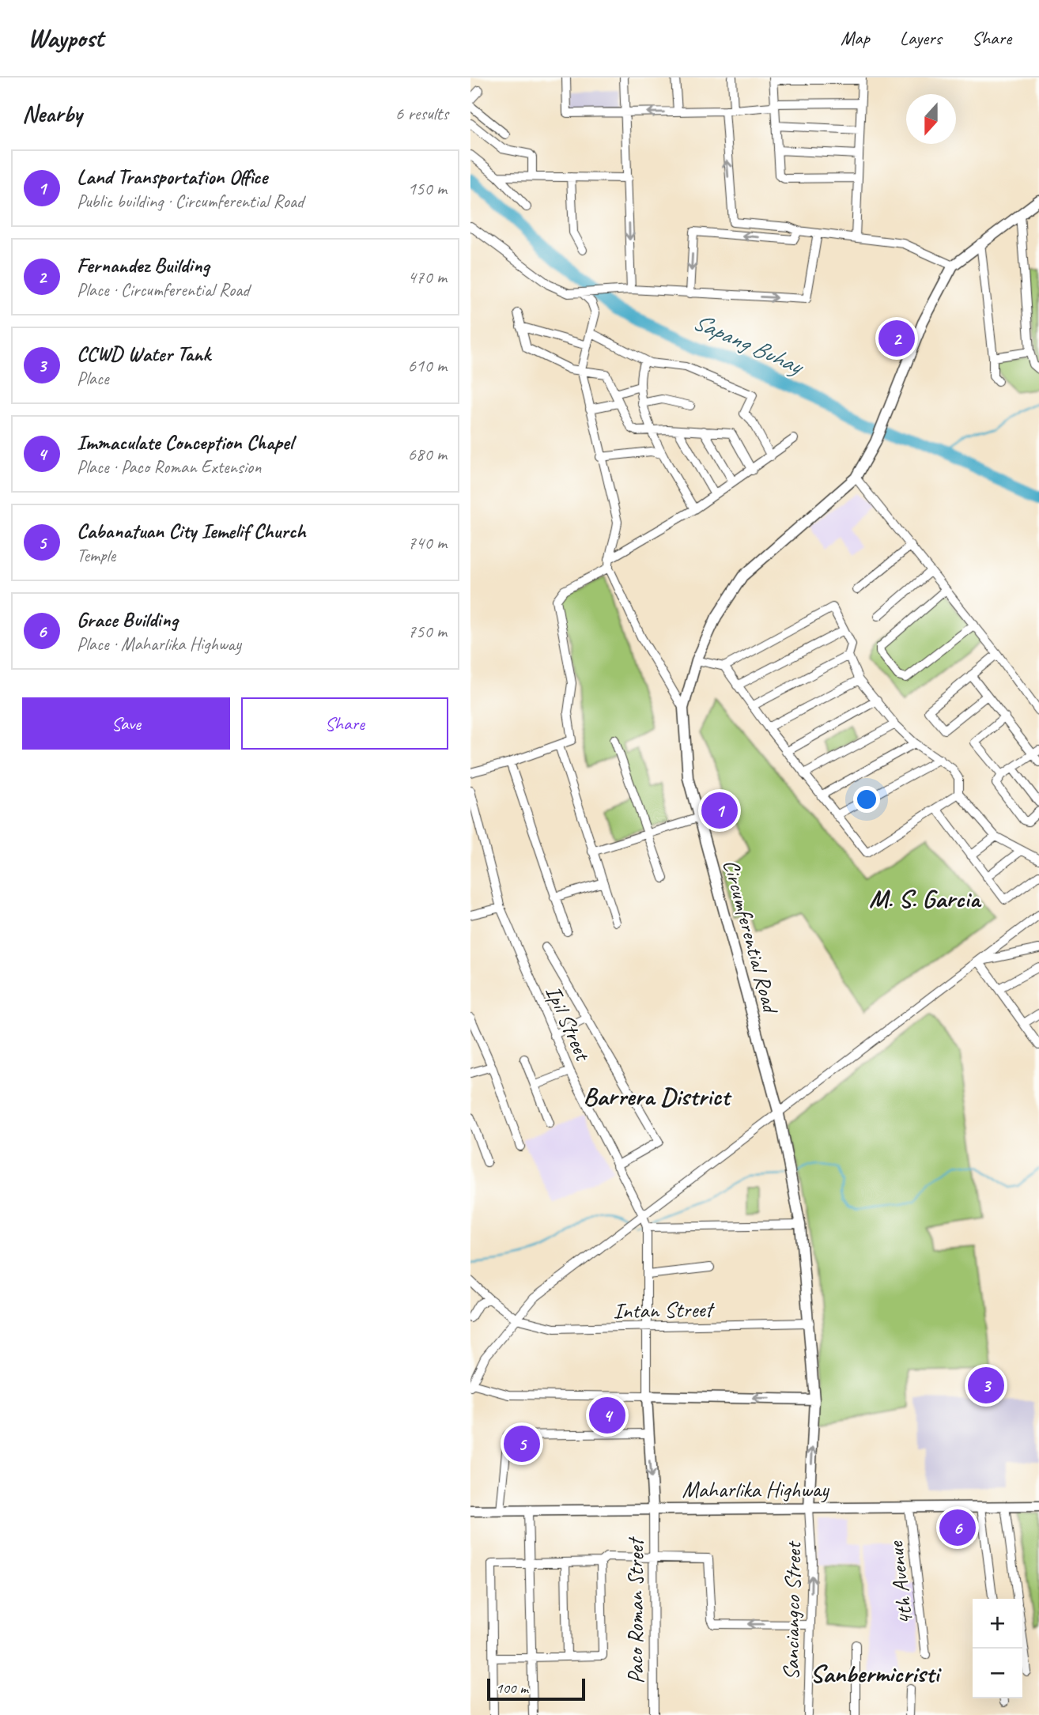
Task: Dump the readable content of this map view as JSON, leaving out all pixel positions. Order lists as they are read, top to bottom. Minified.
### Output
{"streets":{"main road":["Circumferential Road","Maharlika Highway"],"street":["Ipil Street","Intan Street","4th Avenue","Paco Roman Street","Sanciangco Street"]},"crossings":[["Circumferential Road","Intan Street"],["Circumferential Road","Maharlika Highway"],["Circumferential Road","Sanciangco Street"],["Ipil Street","Intan Street"],["Maharlika Highway","4th Avenue"],["Maharlika Highway","Paco Roman Street"],["Maharlika Highway","Sanciangco Street"]],"one_way":["Sanciangco Street"],"districts":["M. S. Garcia","Barrera District","Sanbermicristi"],"water":["Sapang Buhay"],"scale_bar":"100 m","north":"bottom","page":{"header":"Waypost","nav":["Map","Layers","Share"],"heading":["Nearby","6 results"],"list":[{"mark":"1","name":"Land Transportation Office","note":"Public building · Circumferential Road","value":"150 m"},{"mark":"2","name":"Fernandez Building","note":"Place · Circumferential Road","value":"470 m"},{"mark":"3","name":"CCWD Water Tank","note":"Place","value":"610 m"},{"mark":"4","name":"Immaculate Conception Chapel","note":"Place · Paco Roman Extension","value":"680 m"},{"mark":"5","name":"Cabanatuan City Iemelif Church","note":"Temple","value":"740 m"},{"mark":"6","name":"Grace Building","note":"Place · Maharlika Highway","value":"750 m"}],"pins":["2","1","3","4","5","6"],"buttons":["Save","Share"],"map_buttons":["+","−"],"scale":"100 m"}}
